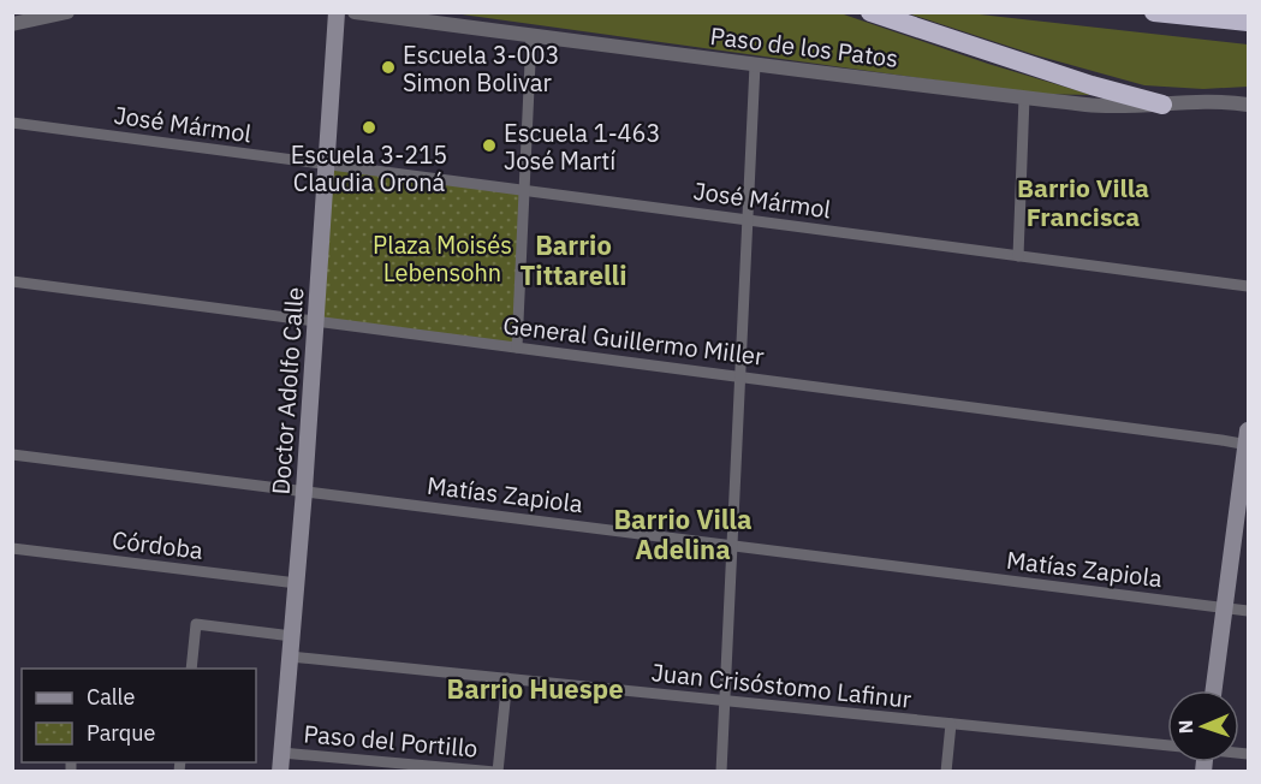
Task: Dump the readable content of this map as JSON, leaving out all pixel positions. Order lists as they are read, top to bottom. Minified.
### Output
{"streets":{"main road":["Doctor Adolfo Calle"],"street":["Paso de los Patos","José Mármol","General Guillermo Miller","Matías Zapiola","Córdoba","Juan Crisóstomo Lafinur","Paso del Portillo"]},"crossings":[["José Mármol","Doctor Adolfo Calle"],["General Guillermo Miller","Doctor Adolfo Calle"],["Doctor Adolfo Calle","Matías Zapiola"],["Doctor Adolfo Calle","Córdoba"],["Doctor Adolfo Calle","Juan Crisóstomo Lafinur"],["Doctor Adolfo Calle","Paso del Portillo"]],"districts":["Barrio Villa Francisca","Barrio Tittarelli","Barrio Villa Adelina","Barrio Huespe"],"parks":["Plaza Moisés Lebensohn"],"places":["Escuela 3-003 Simon Bolivar","Escuela 3-215 Claudia Oroná","Escuela 1-463 José Martí"],"legend":["Calle","Parque"],"north":"left"}
